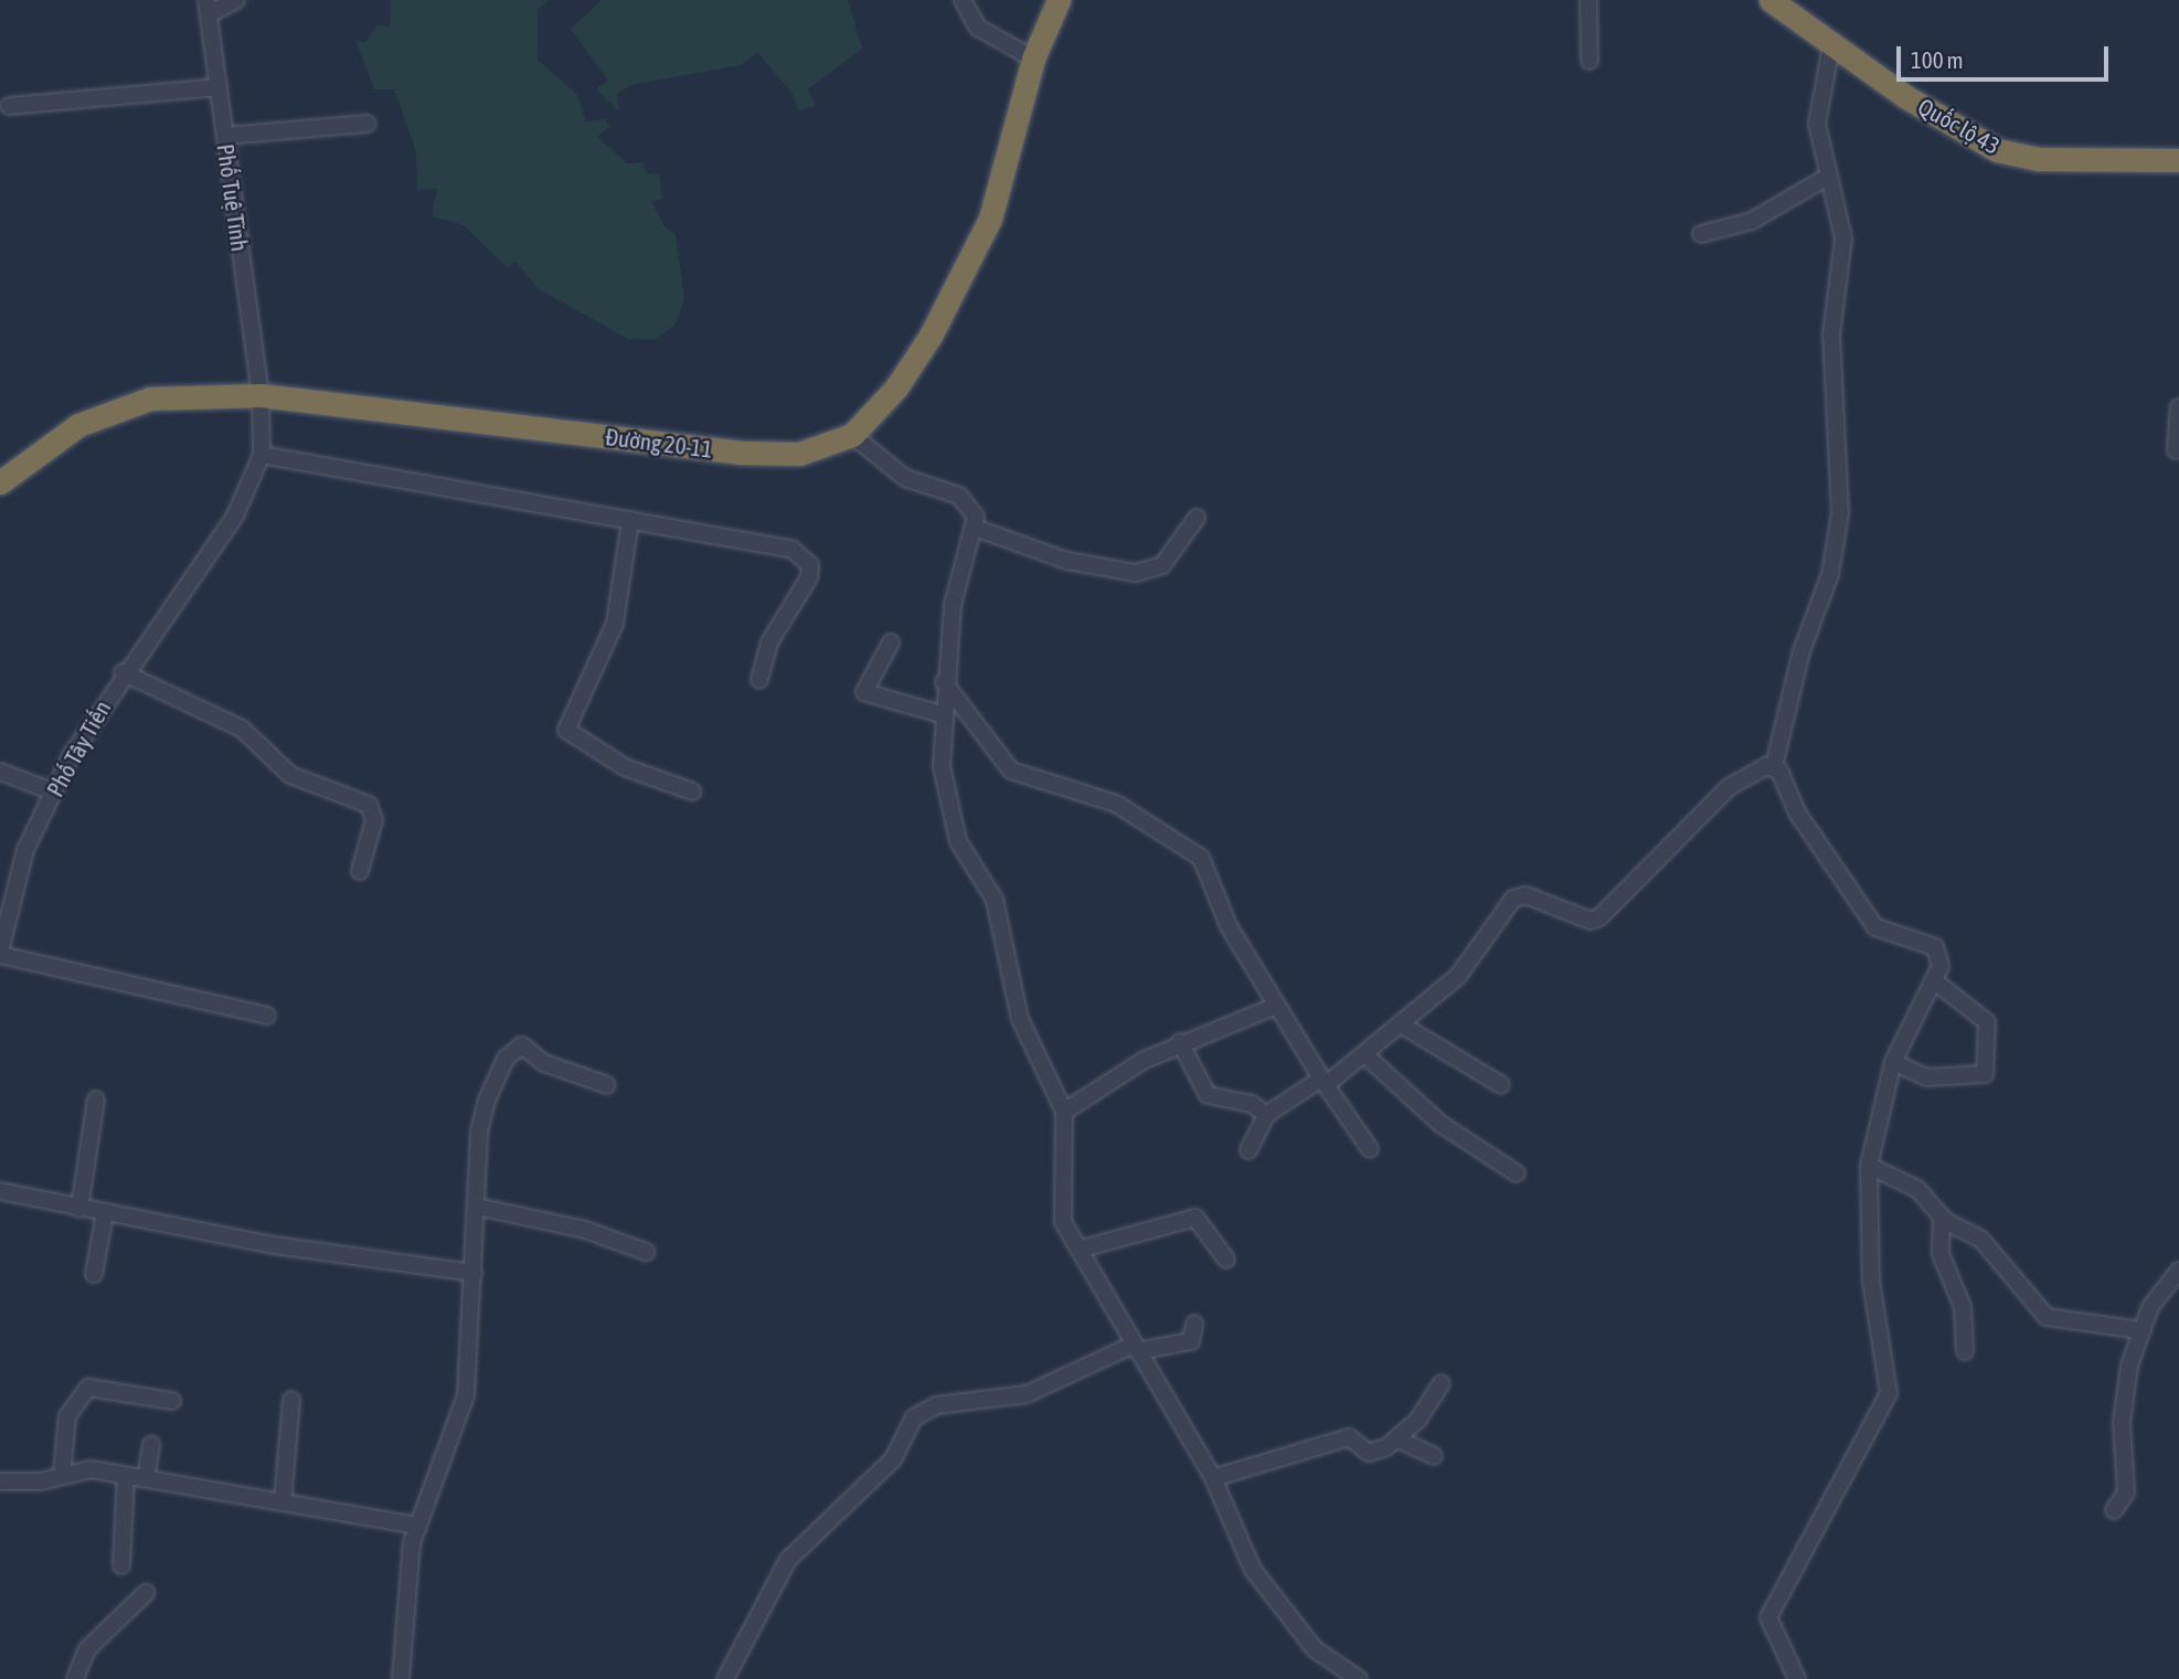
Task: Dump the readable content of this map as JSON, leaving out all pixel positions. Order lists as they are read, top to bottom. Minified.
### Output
{"streets":{"highway":["Quốc lộ 43","Đường 20-11"],"street":["Phố Tuệ Tĩnh","Phố Tây Tiến"]},"crossings":[["Phố Tuệ Tĩnh","Đường 20-11"],["Phố Tuệ Tĩnh","Phố Tây Tiến"],["Đường 20-11","Phố Tây Tiến"]],"scale_bar":"100 m"}
